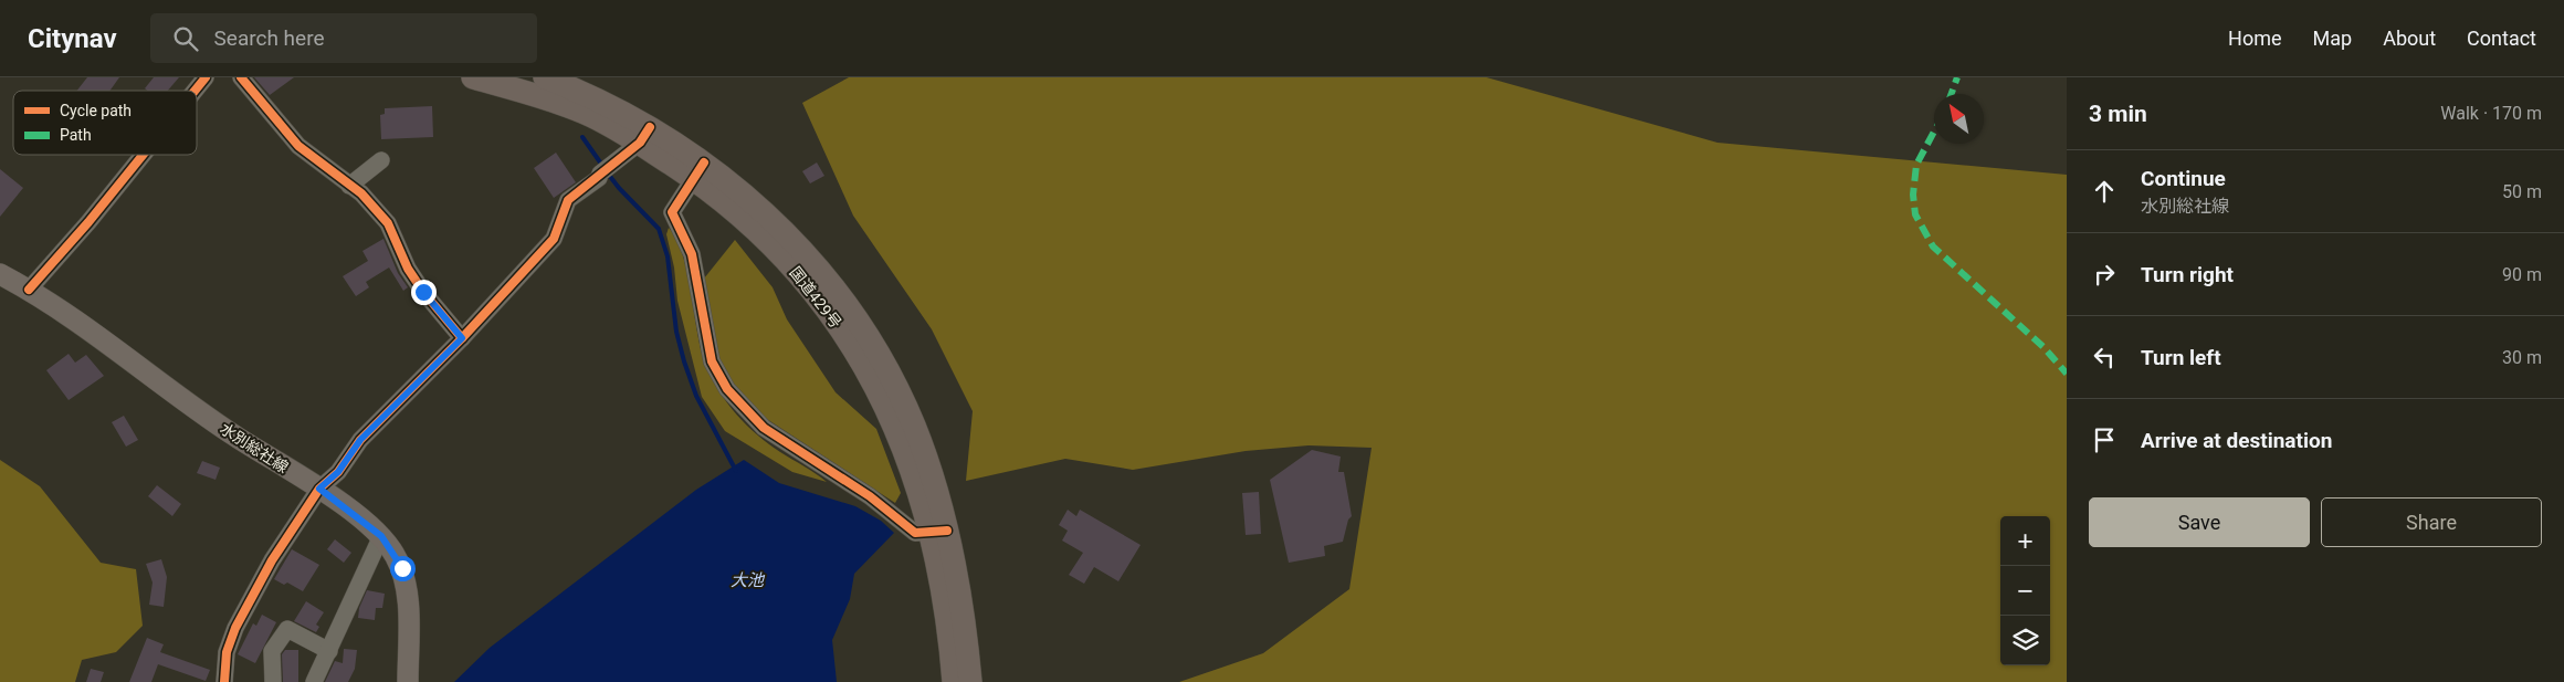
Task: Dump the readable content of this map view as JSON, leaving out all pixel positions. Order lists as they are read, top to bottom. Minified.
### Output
{"streets":{"highway":["国道429号"],"main road":["水別総社線"]},"water":["大池"],"legend":["Cycle path","Path"],"north":"top left","page":{"header":"Citynav","search":"Search here","nav":["Home","Map","About","Contact"],"heading":["3 min","Walk · 170 m"],"list":[["Continue","水別総社線","50 m"],["Turn right","90 m"],["Turn left","30 m"],"Arrive at destination"],"buttons":["Save","Share"],"map_buttons":["+","−"]}}
